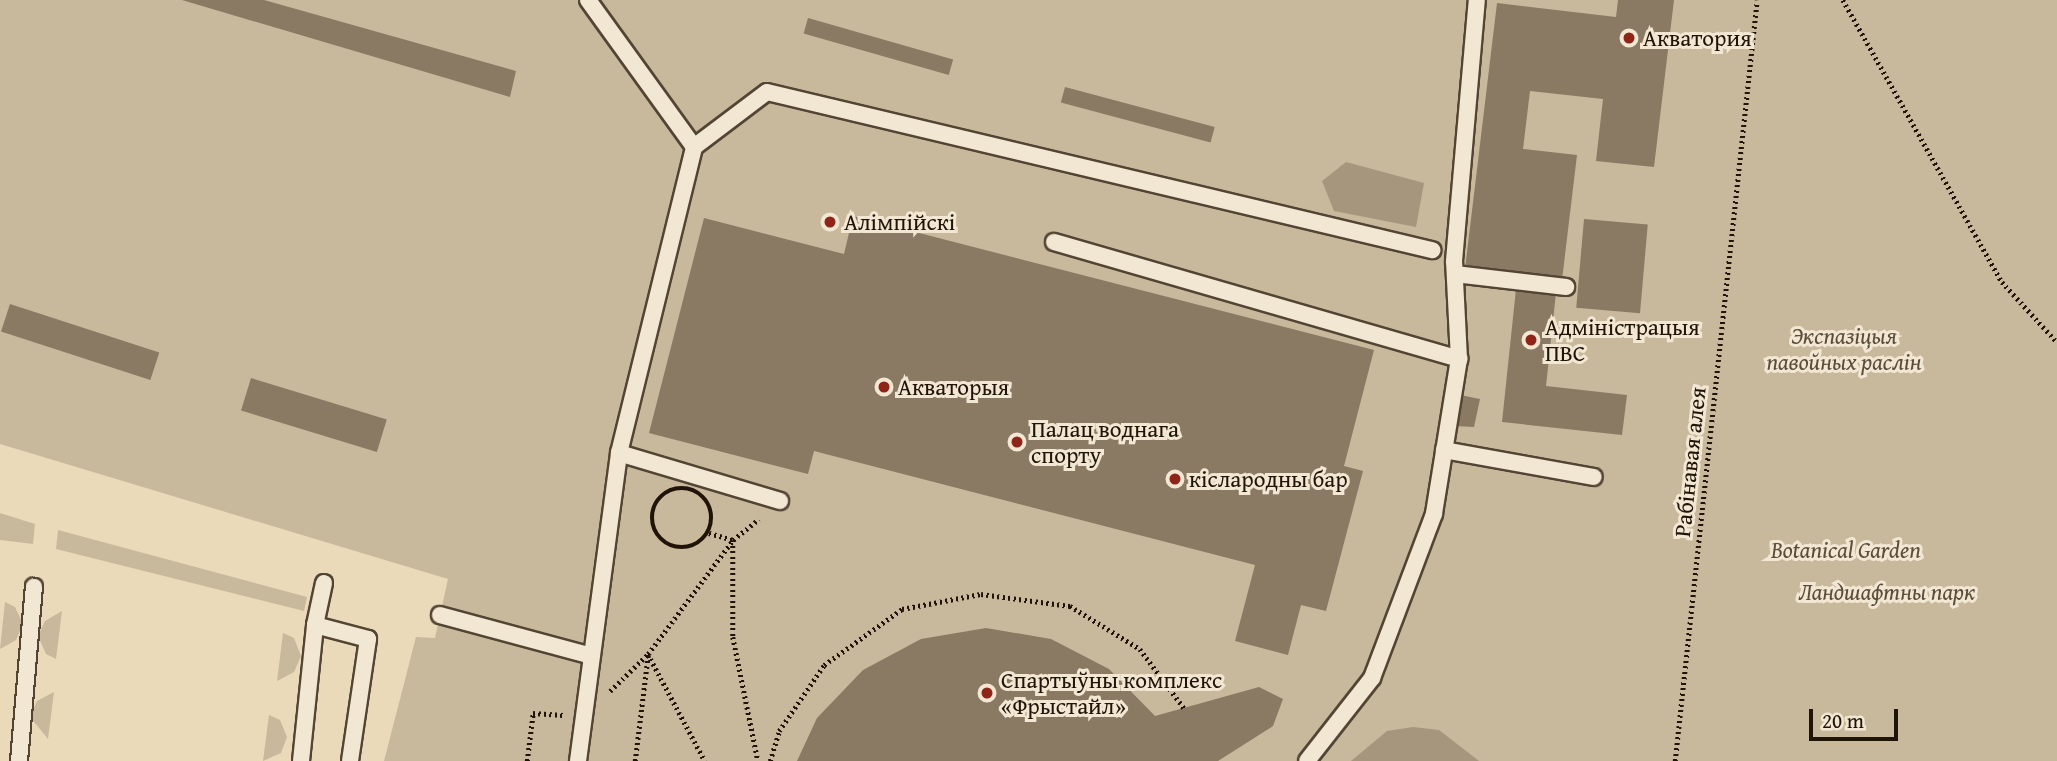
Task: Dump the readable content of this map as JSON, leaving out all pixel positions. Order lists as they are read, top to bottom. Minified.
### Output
{"streets":{"path":["Рабінавая алея"]},"parks":["Экспазіцыя павойных раслін","Botanical Garden","Ландшафтны парк"],"places":["Акватория","Алімпійскі","Адміністрацыя ПВС","Акваторыя","Палац воднага спорту","кіслародны бар","Спартыўны комплекс «Фрыстайл»"],"scale_bar":"20 m"}
